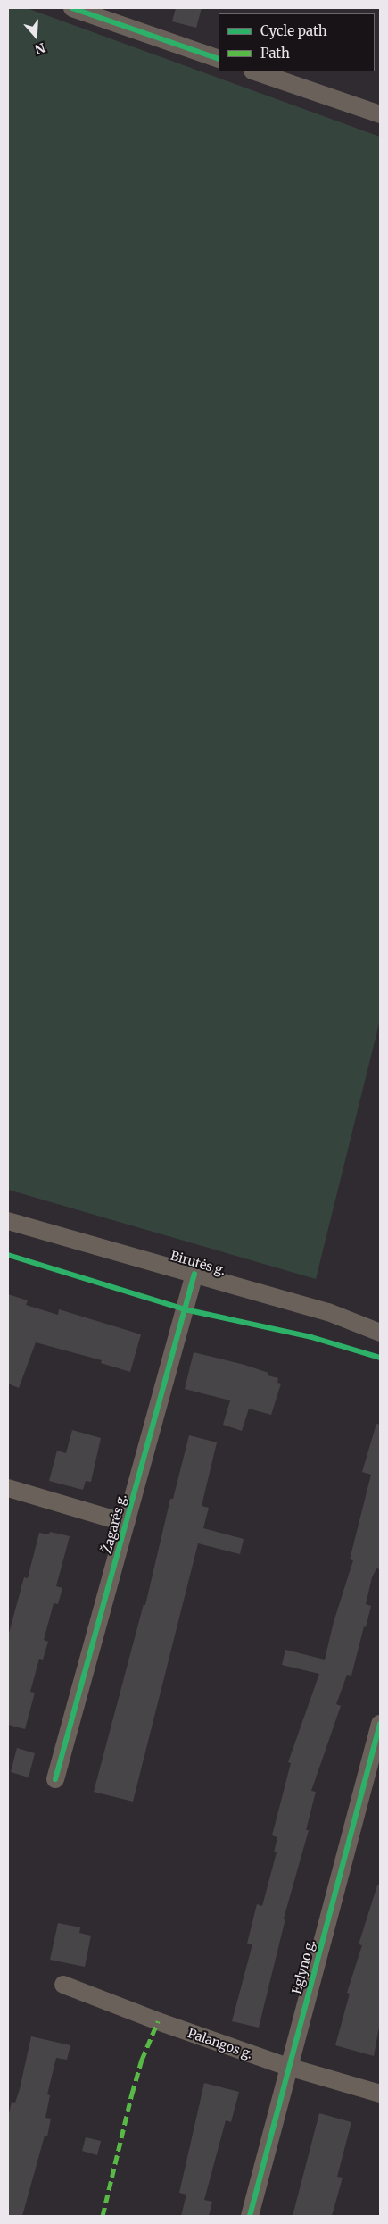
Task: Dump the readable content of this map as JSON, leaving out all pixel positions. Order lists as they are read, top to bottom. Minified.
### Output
{"streets":{"street":["Birutės g.","Žagarės g.","Eglyno g.","Palangos g."]},"crossings":[["Birutės g.","Žagarės g."],["Eglyno g.","Palangos g."]],"legend":["Cycle path","Path"],"north":"bottom"}
